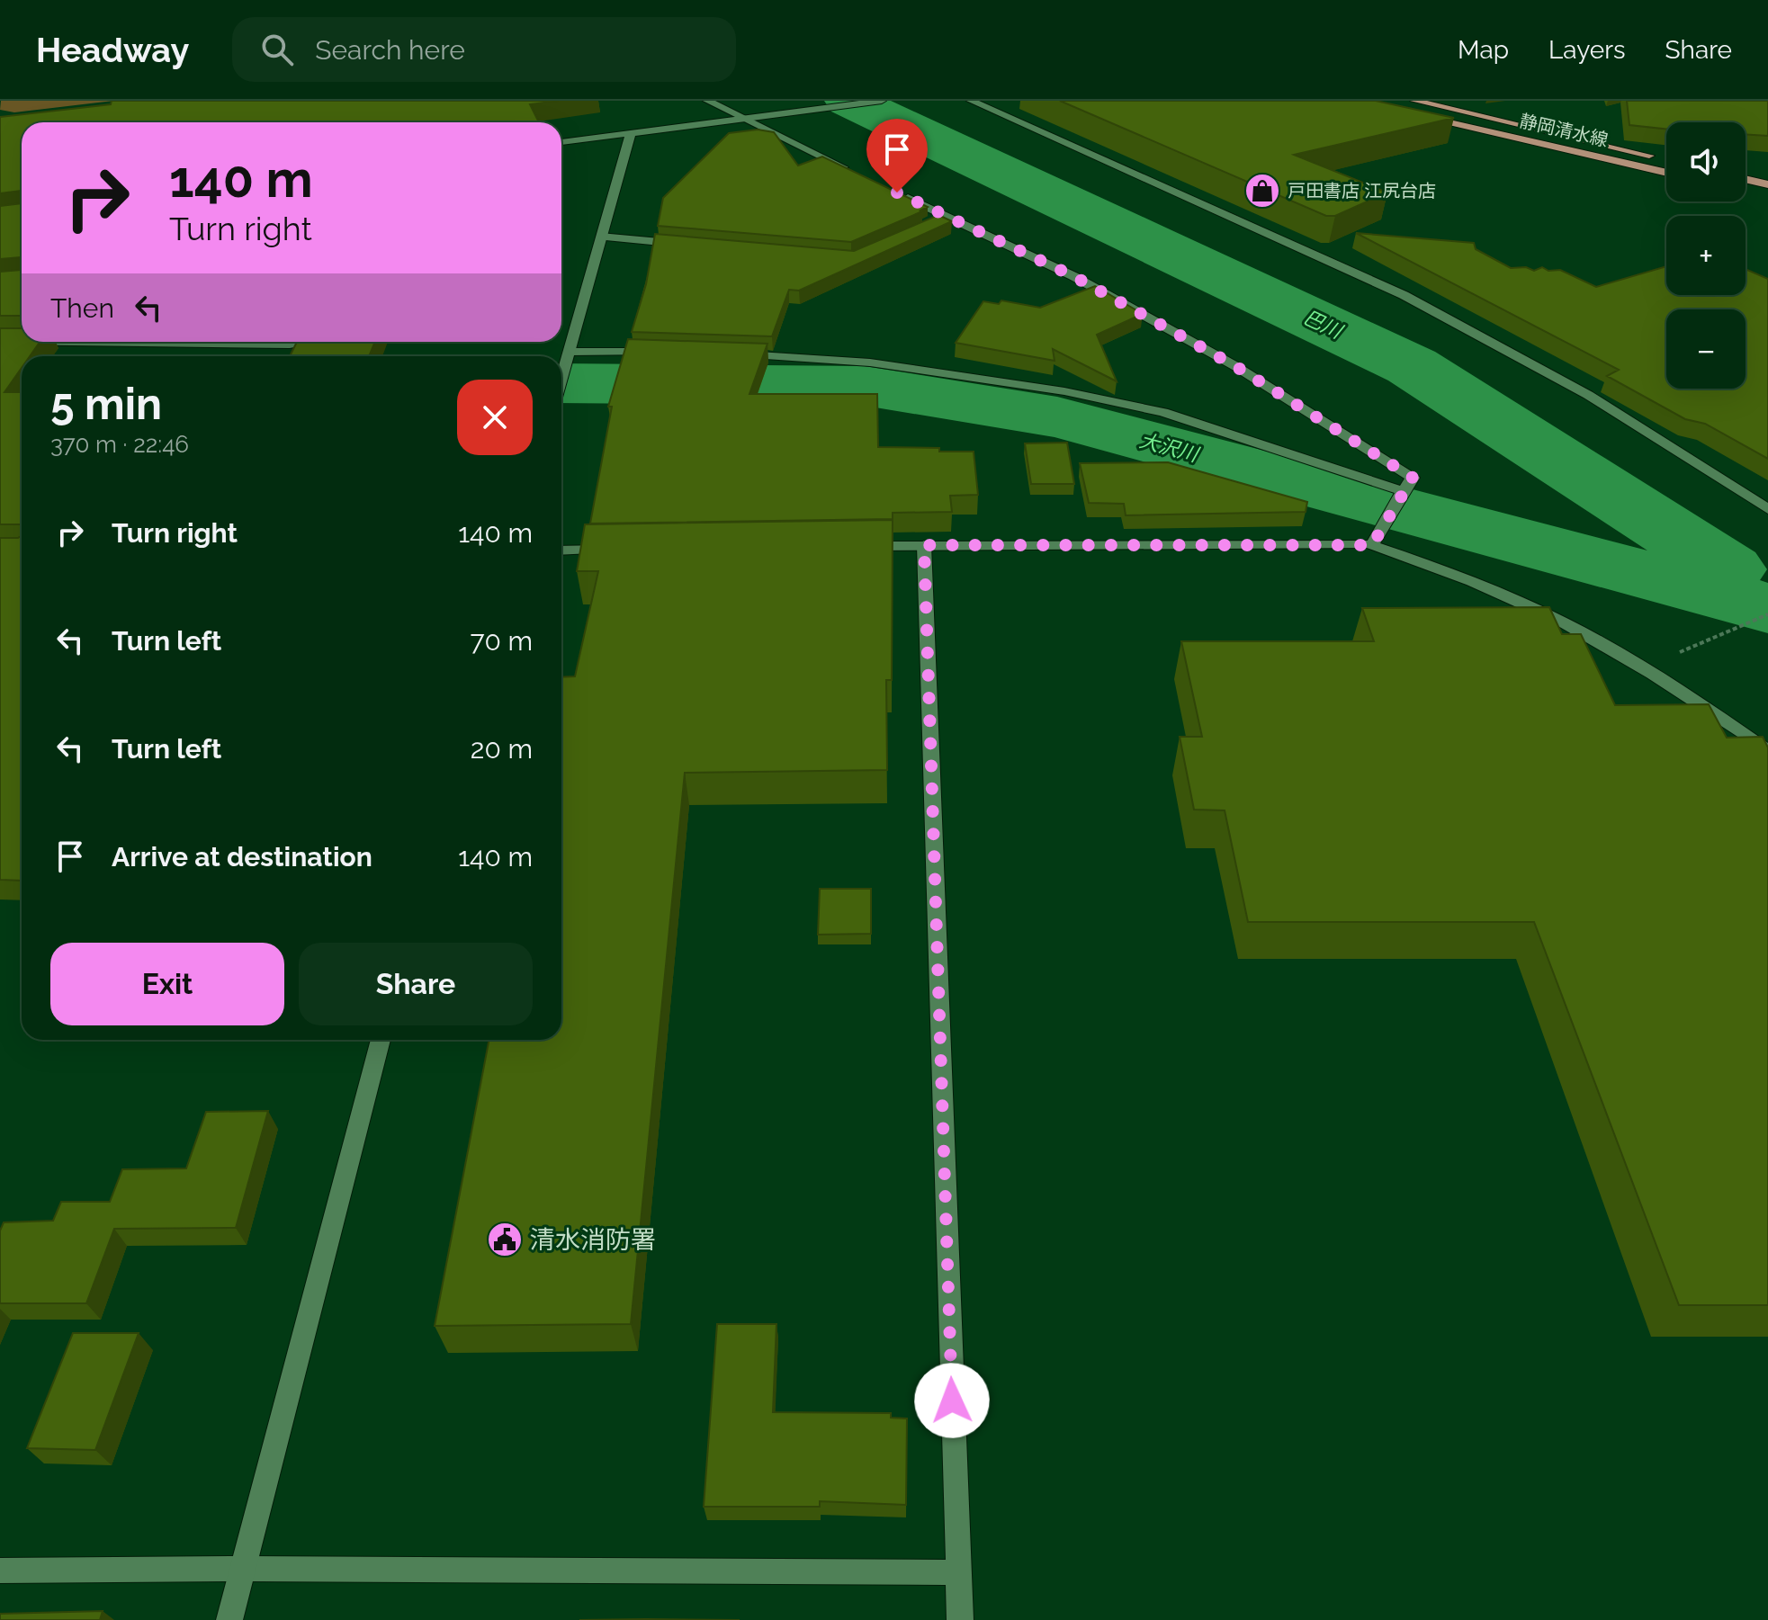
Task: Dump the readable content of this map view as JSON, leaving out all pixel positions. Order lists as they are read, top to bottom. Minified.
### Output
{"streets":{"main road":["静岡清水線"]},"water":["巴川","大沢川"],"places":{"shop":["戸田書店 江尻台店"],"public building":["清水消防署"]},"page":{"header":"Headway","search":"Search here","nav":["Map","Layers","Share"],"map_buttons":["+","−"],"turn":["140 m","Turn right"],"then":"Then","heading":["5 min","370 m · 22:46"],"list":[{"name":"Turn right","value":"140 m"},{"name":"Turn left","value":"70 m"},{"name":"Turn left","value":"20 m"},{"name":"Arrive at destination","value":"140 m"}],"buttons":["Exit","Share"]}}
